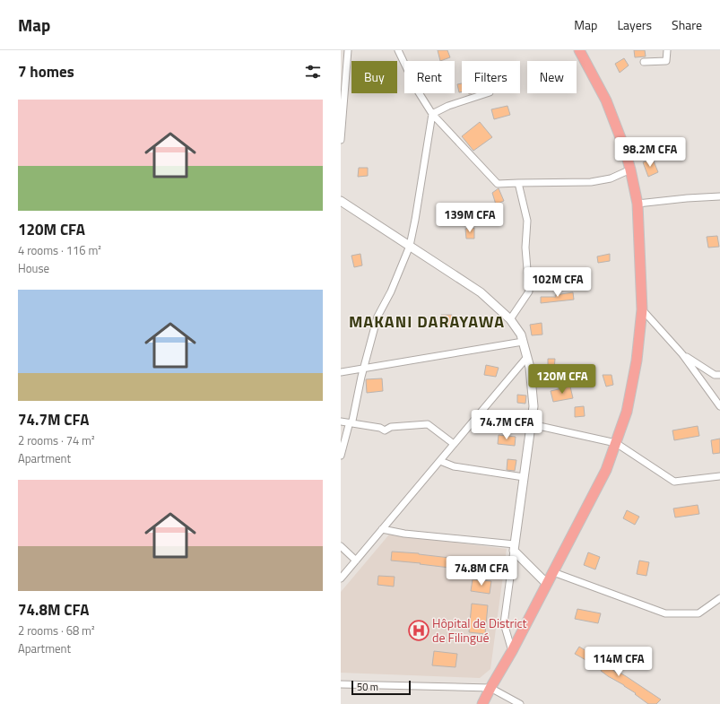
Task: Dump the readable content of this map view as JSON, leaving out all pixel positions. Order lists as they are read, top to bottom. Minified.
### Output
{"districts":["MAKANI DARAYAWA"],"places":{"hospital":["Hôpital de District de Filingué"]},"scale_bar":"50 m","page":{"header":"Map","nav":["Map","Layers","Share"],"heading":"7 homes","chip":["Buy","Rent","Filters","New"],"list":[{"name":"120M CFA","note":"4 rooms · 116 m² · House"},{"name":"74.7M CFA","note":"2 rooms · 74 m² · Apartment"},{"name":"74.8M CFA","note":"2 rooms · 68 m² · Apartment"}],"price":["98.2M CFA","139M CFA","102M CFA","120M CFA","74.7M CFA","74.8M CFA","114M CFA"],"scale":"50 m"}}
